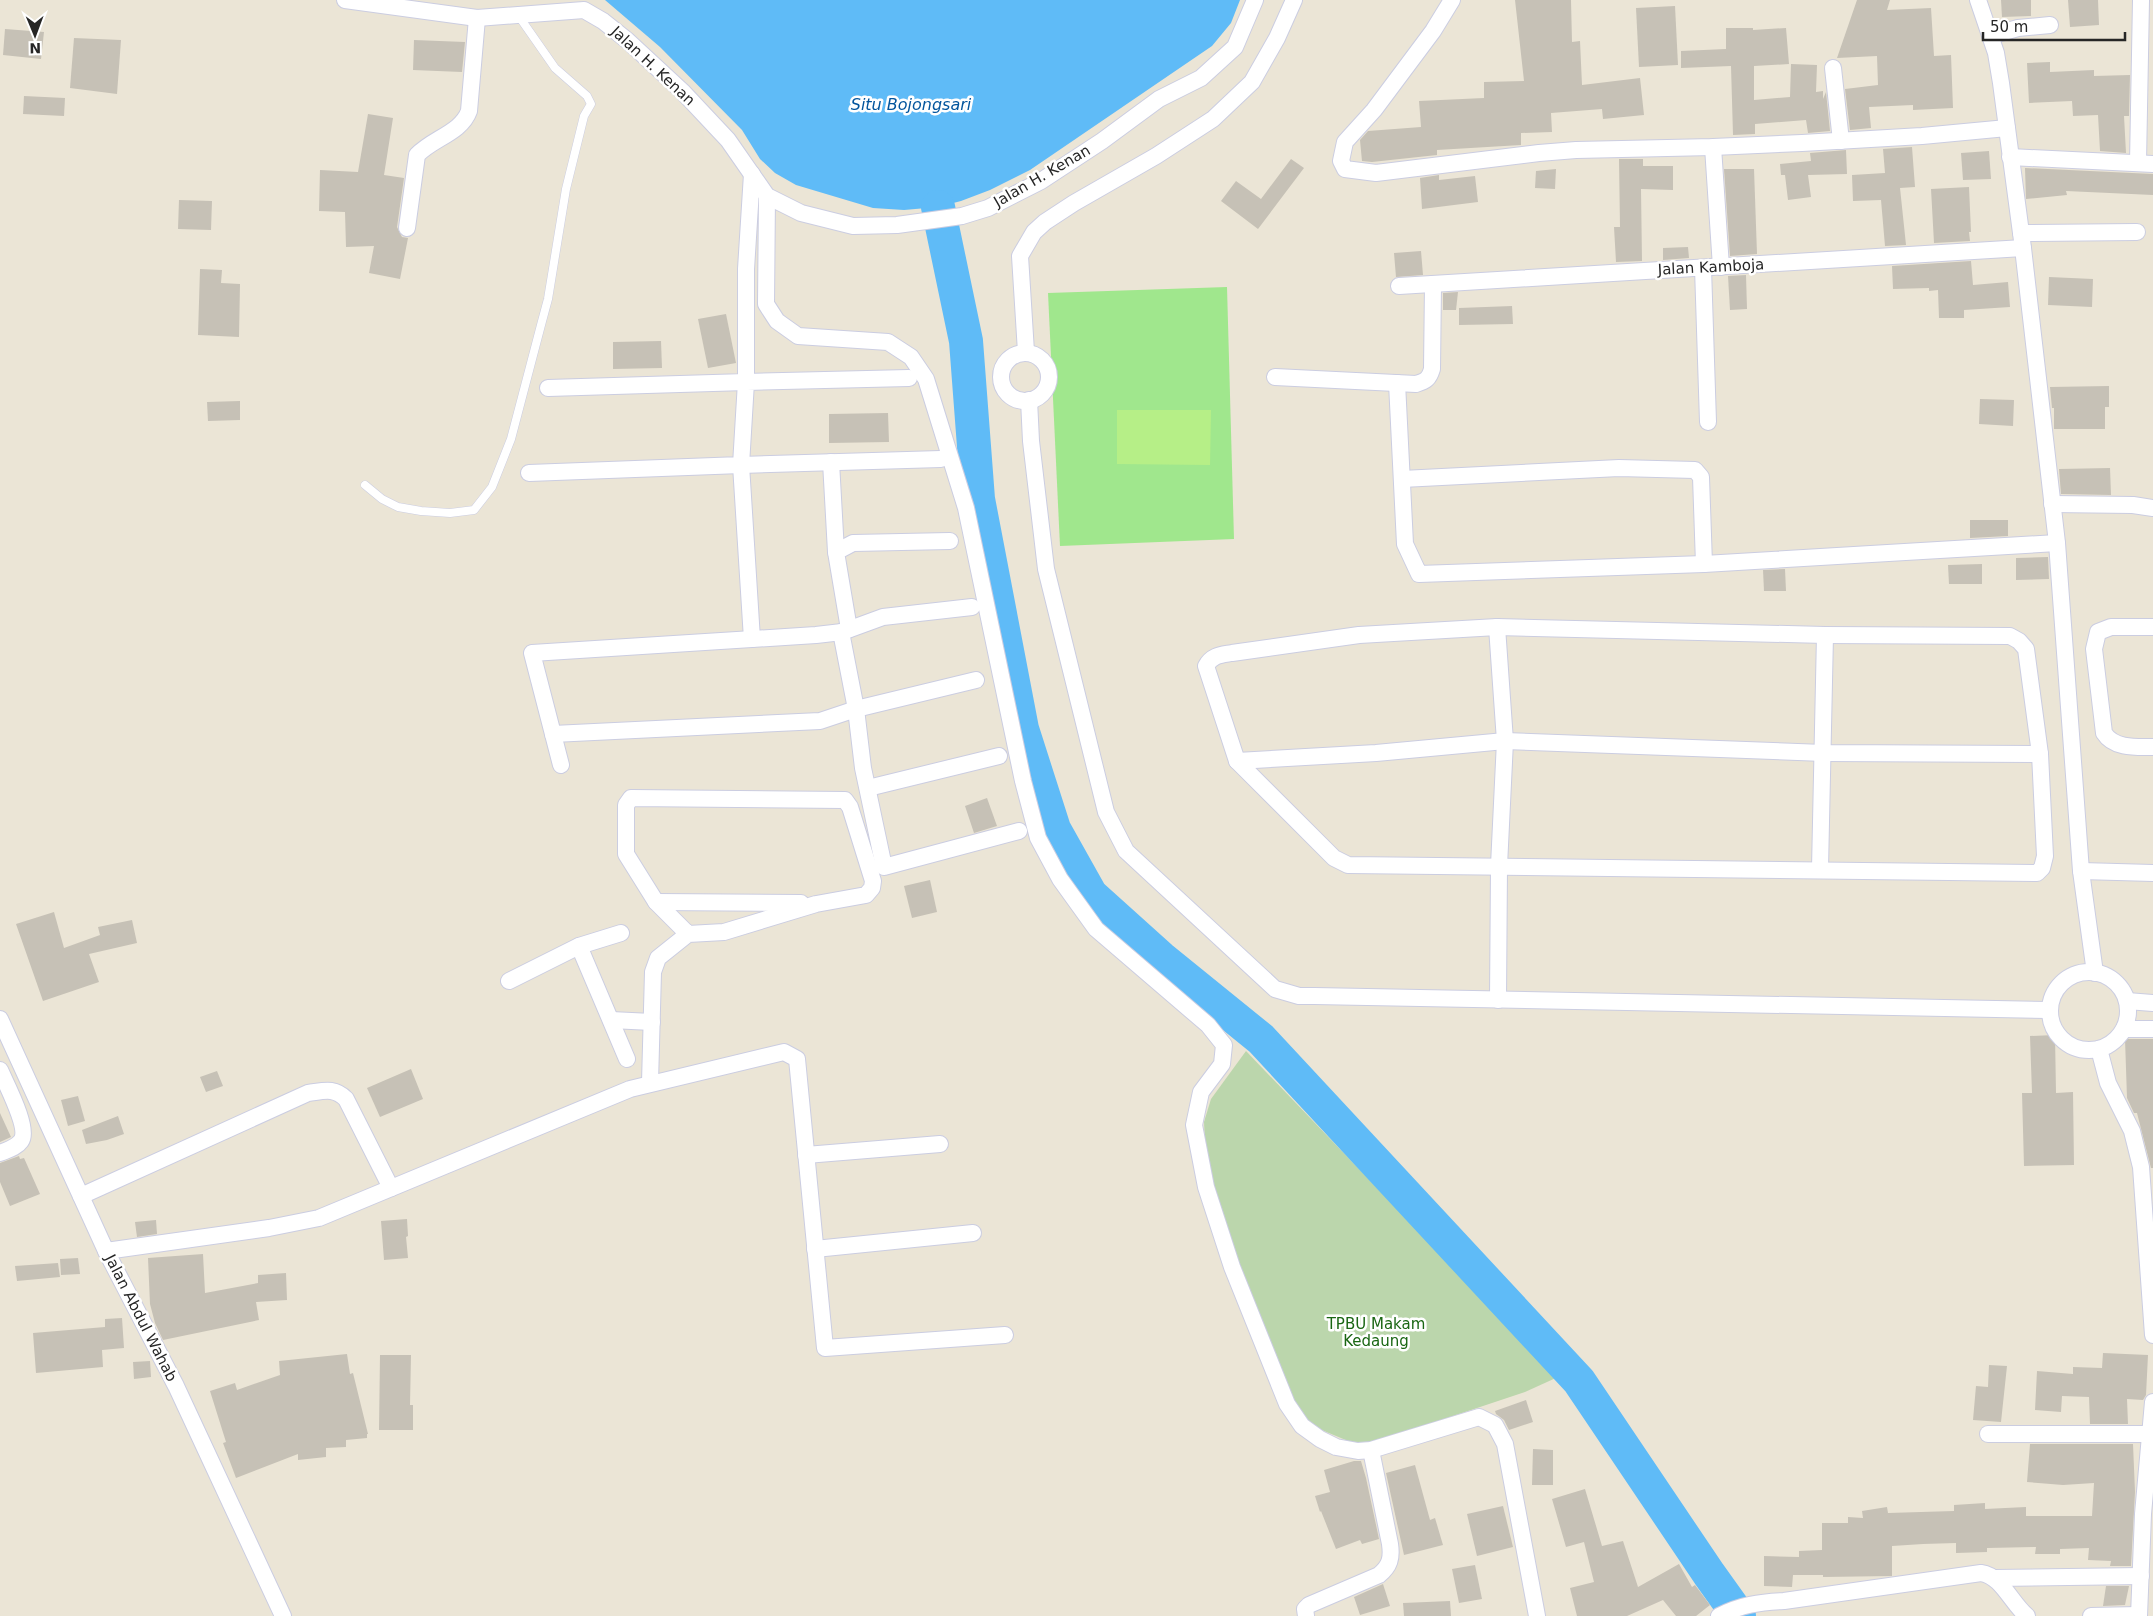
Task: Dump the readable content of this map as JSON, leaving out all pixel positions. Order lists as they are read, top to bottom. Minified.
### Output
{"streets":{"street":["Jalan H. Kenan","Jalan Kamboja","Jalan Abdul Wahab"]},"water":["Situ Bojongsari"],"parks":["TPBU Makam Kedaung"],"scale_bar":"50 m","north":"bottom"}
